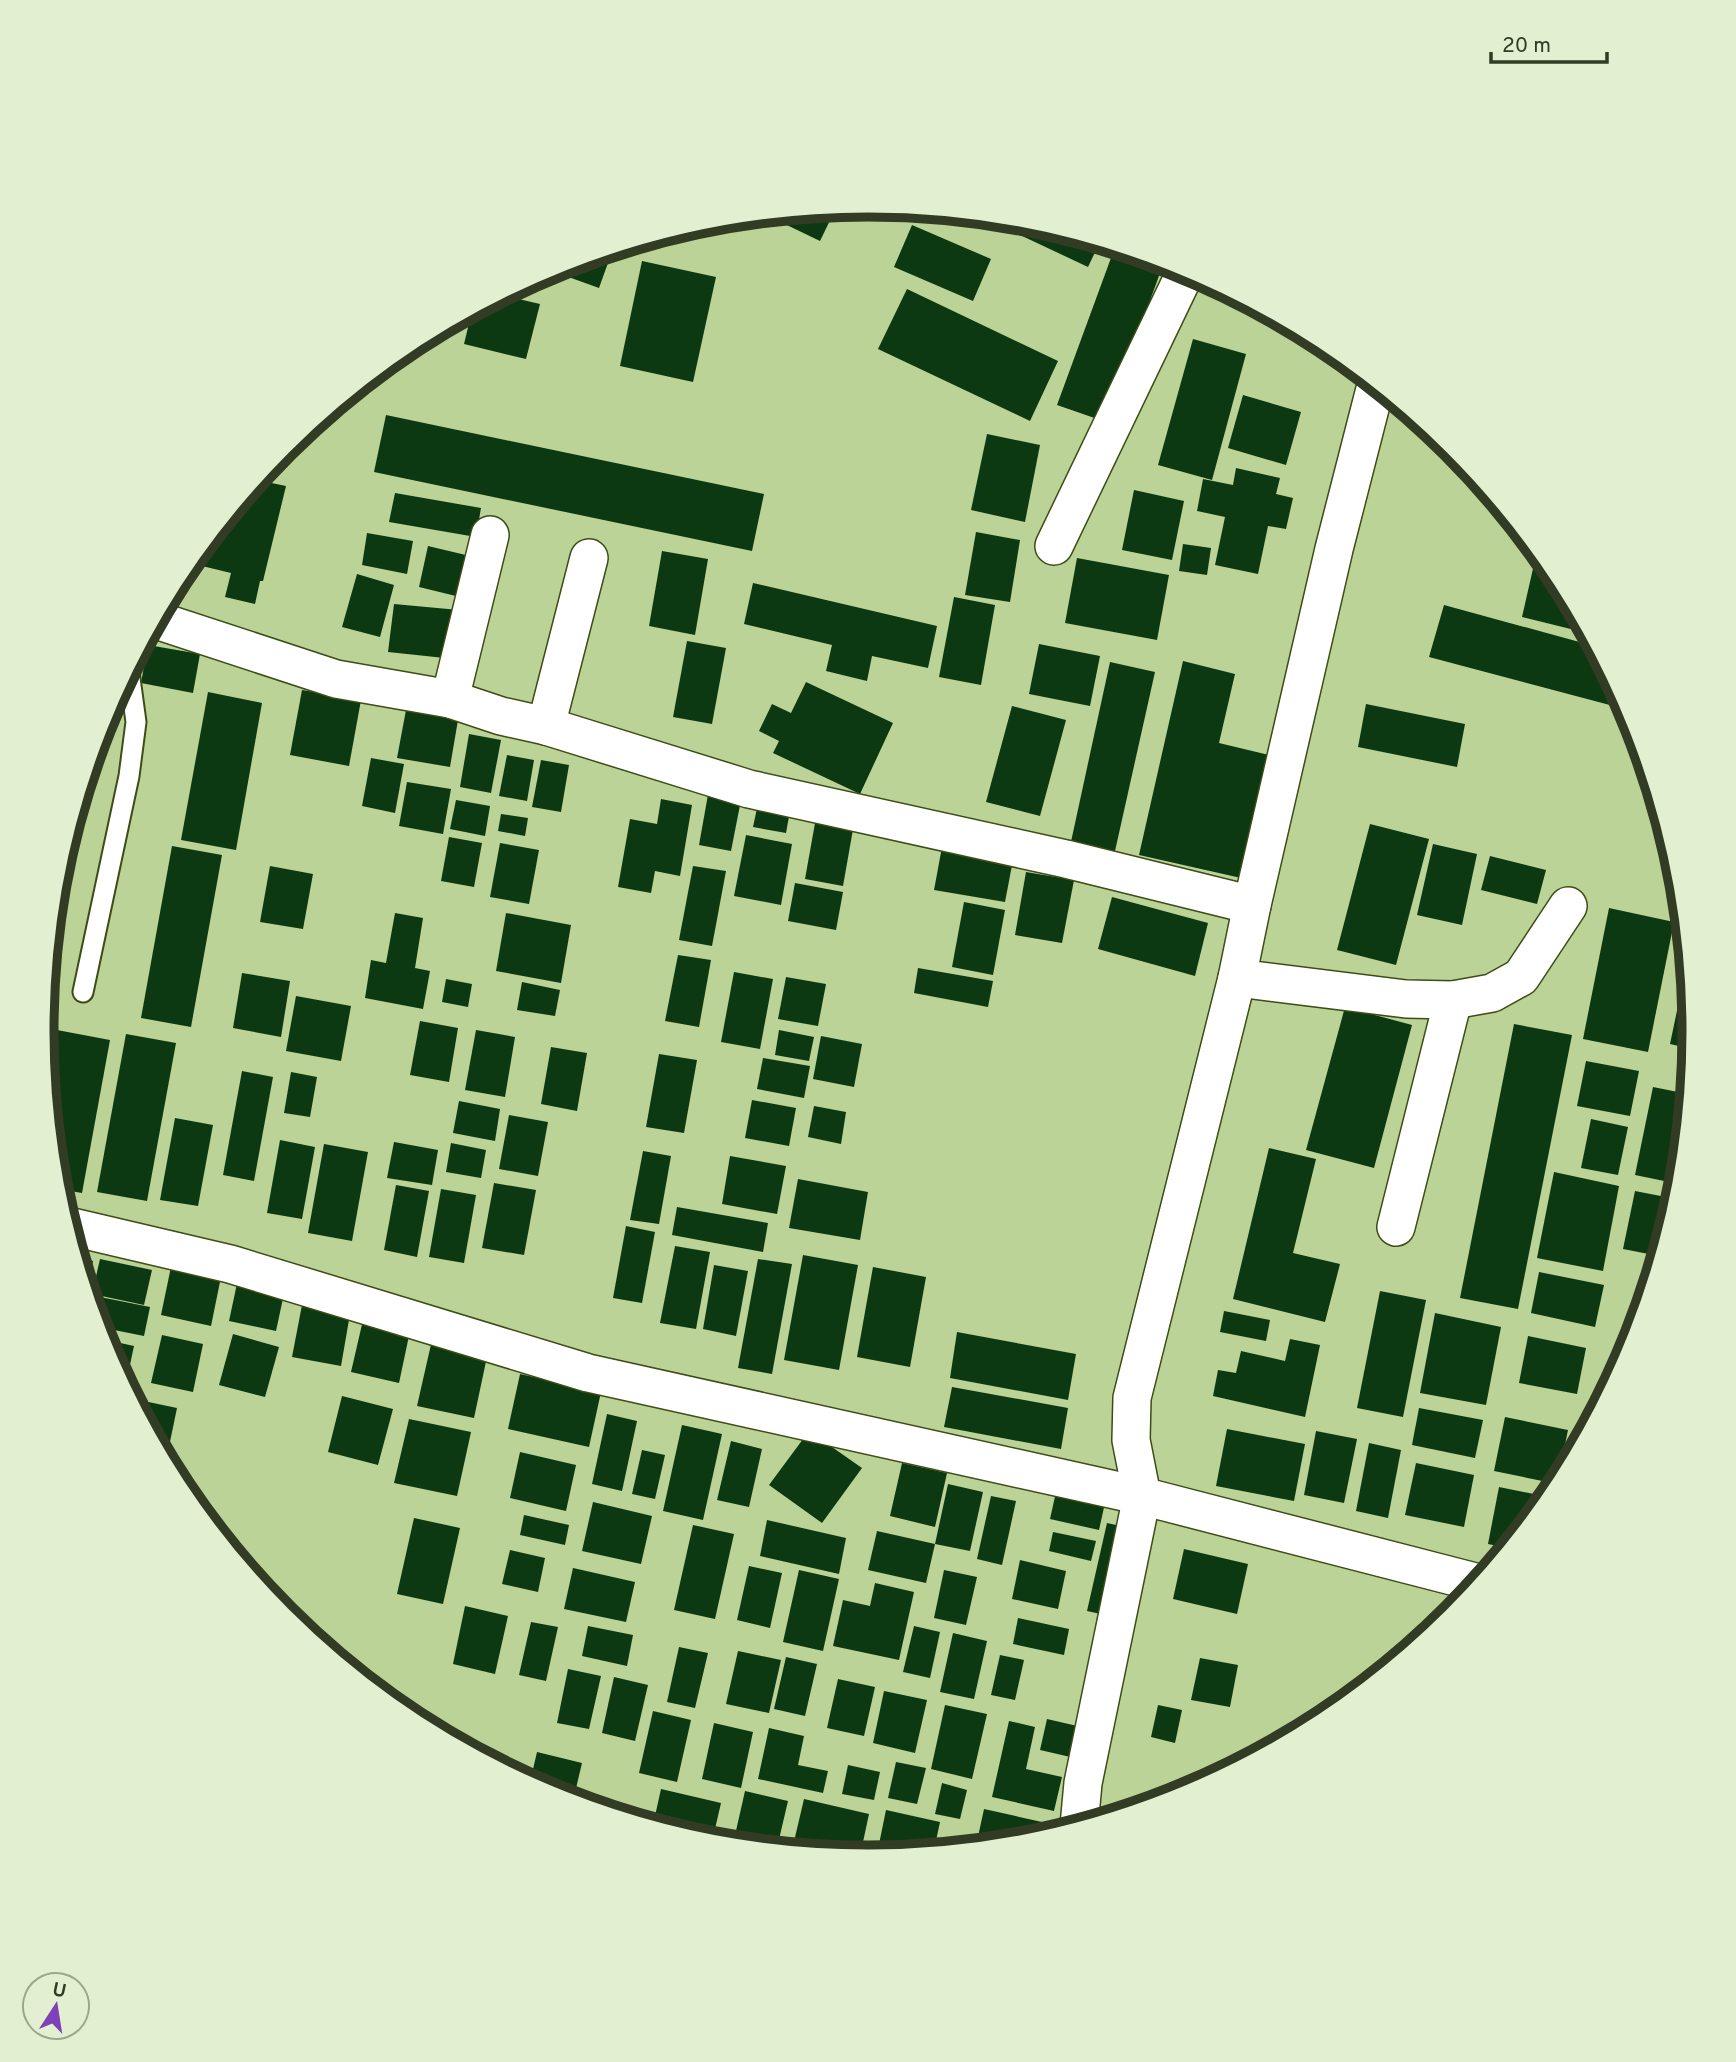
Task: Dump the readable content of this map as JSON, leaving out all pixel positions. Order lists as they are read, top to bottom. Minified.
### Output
{"scale_bar":"20 m","north":"top"}
